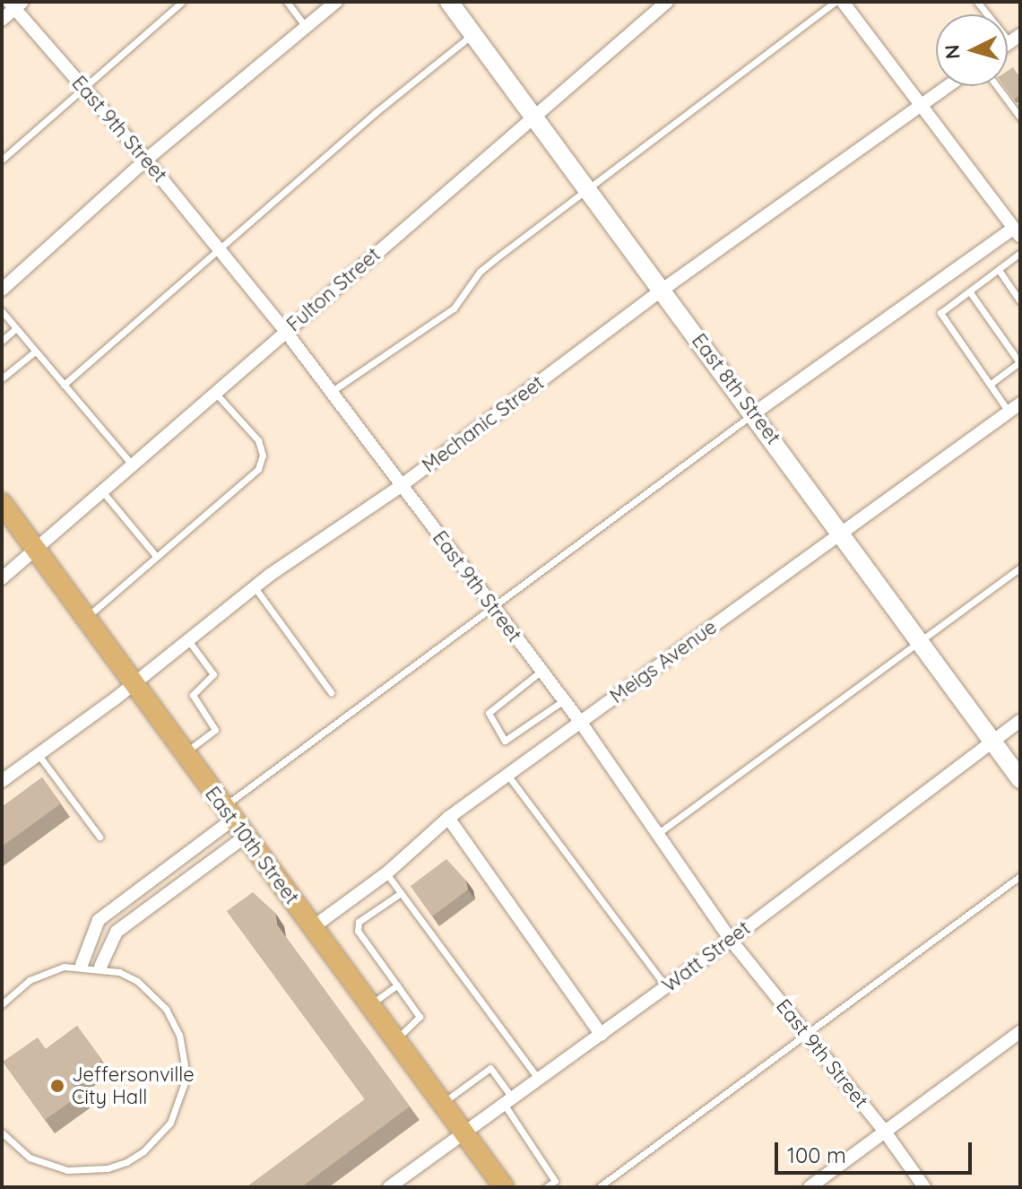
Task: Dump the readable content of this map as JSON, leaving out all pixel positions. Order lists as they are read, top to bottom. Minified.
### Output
{"streets":{"main road":["East 8th Street","East 10th Street"],"street":["East 9th Street","Fulton Street","Mechanic Street","Meigs Avenue","Watt Street"]},"crossings":[["East 9th Street","Fulton Street"],["East 9th Street","Mechanic Street"],["East 9th Street","Meigs Avenue"],["East 9th Street","Watt Street"],["Fulton Street","East 8th Street"],["Fulton Street","East 10th Street"],["East 8th Street","Mechanic Street"],["East 8th Street","Meigs Avenue"],["East 8th Street","Watt Street"],["Mechanic Street","East 10th Street"],["Meigs Avenue","East 10th Street"],["East 10th Street","Watt Street"]],"places":["Jeffersonville City Hall"],"scale_bar":"100 m","north":"left"}
